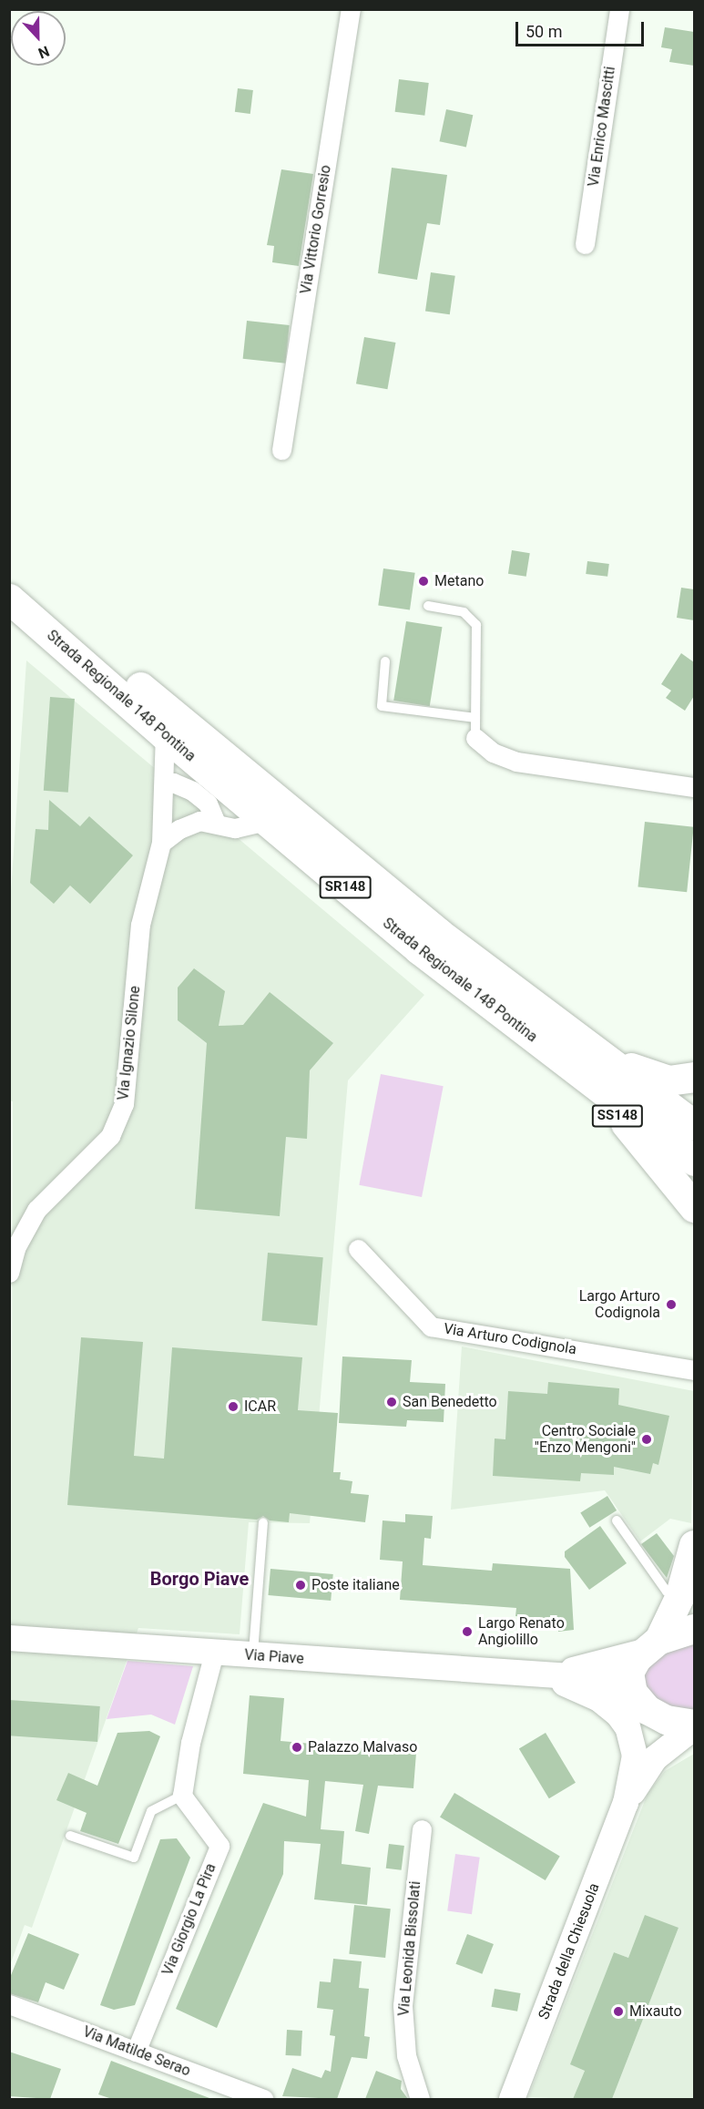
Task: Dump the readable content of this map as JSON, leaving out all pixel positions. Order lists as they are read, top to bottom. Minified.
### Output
{"streets":{"highway":["Strada Regionale 148 Pontina","SR148","SS148"],"main road":["Via Piave","Strada della Chiesuola"],"street":["Via Enrico Mascitti","Via Vittorio Gorresio","Via Ignazio Silone","Via Arturo Codignola","Via Giorgio La Pira","Via Leonida Bissolati","Via Matilde Serao"]},"crossings":[["Strada Regionale 148 Pontina","Via Ignazio Silone"],["Strada Regionale 148 Pontina","SS148"],["Via Piave","Strada della Chiesuola"],["Via Giorgio La Pira","Via Matilde Serao"]],"districts":["Borgo Piave"],"places":["Metano","Largo Arturo Codignola","San Benedetto","ICAR","Centro Sociale \"Enzo Mengoni\"","Poste italiane","Largo Renato Angiolillo","Palazzo Malvaso","Mixauto"],"scale_bar":"50 m","north":"bottom"}
